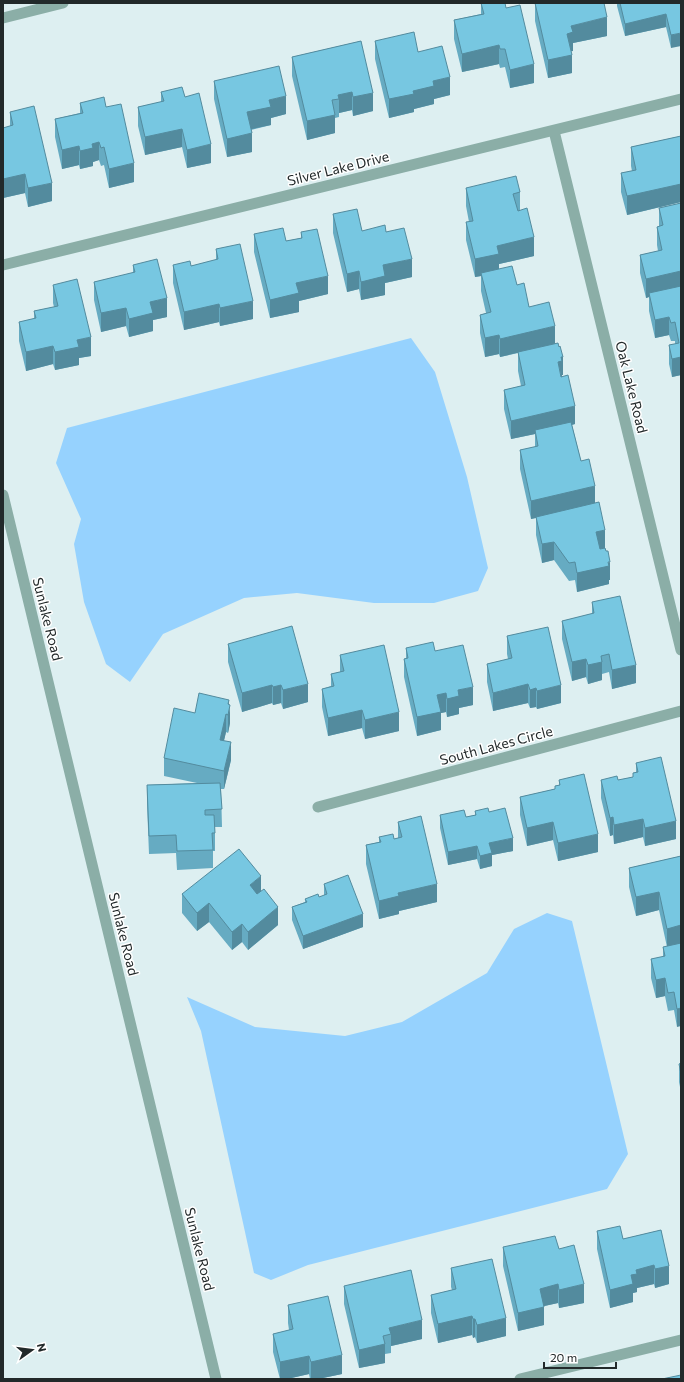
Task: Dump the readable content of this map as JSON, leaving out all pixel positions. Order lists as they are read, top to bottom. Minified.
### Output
{"streets":{"street":["Silver Lake Drive","Oak Lake Road","Sunlake Road","South Lakes Circle"]},"crossings":[["Silver Lake Drive","Oak Lake Road"]],"scale_bar":"20 m","north":"right"}
